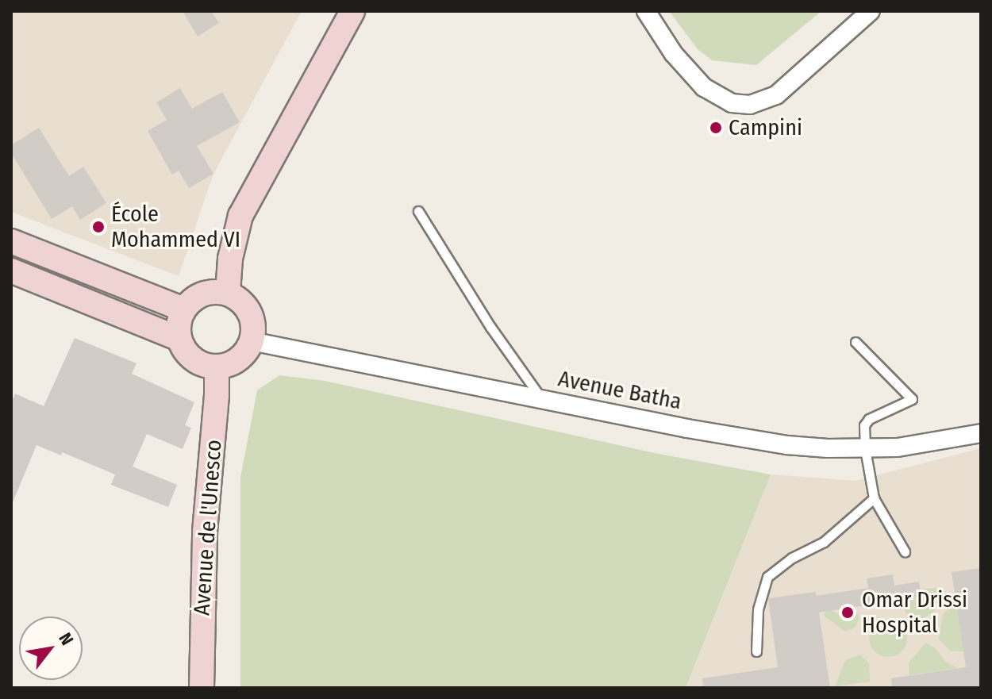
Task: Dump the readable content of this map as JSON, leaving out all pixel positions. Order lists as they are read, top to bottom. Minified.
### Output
{"streets":{"main road":["Avenue de l'Unesco"],"street":["Avenue Batha"]},"crossings":[["Avenue Batha","Avenue de l'Unesco"]],"places":["Campini","École Mohammed VI","Omar Drissi Hospital"],"north":"top right"}
